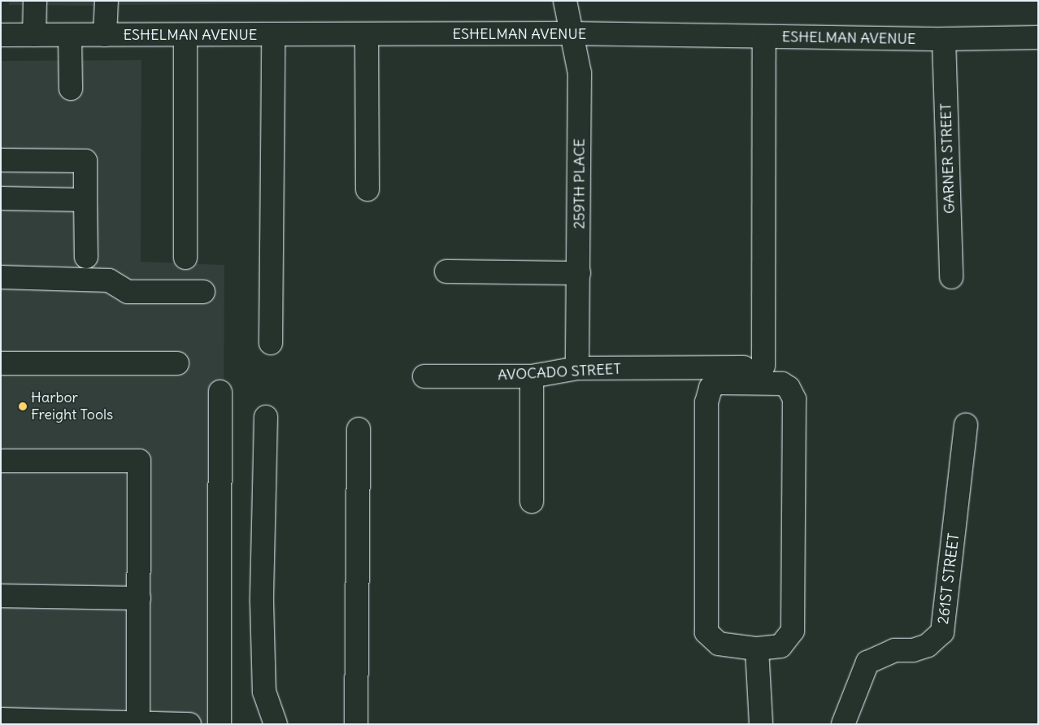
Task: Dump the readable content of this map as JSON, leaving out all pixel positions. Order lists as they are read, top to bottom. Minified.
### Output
{"streets":{"street":["ESHELMAN AVENUE","GARNER STREET","259TH PLACE","AVOCADO STREET","261ST STREET"]},"crossings":[["ESHELMAN AVENUE","GARNER STREET"],["ESHELMAN AVENUE","259TH PLACE"],["ESHELMAN AVENUE","AVOCADO STREET"],["259TH PLACE","AVOCADO STREET"]],"places":["Harbor Freight Tools"]}
